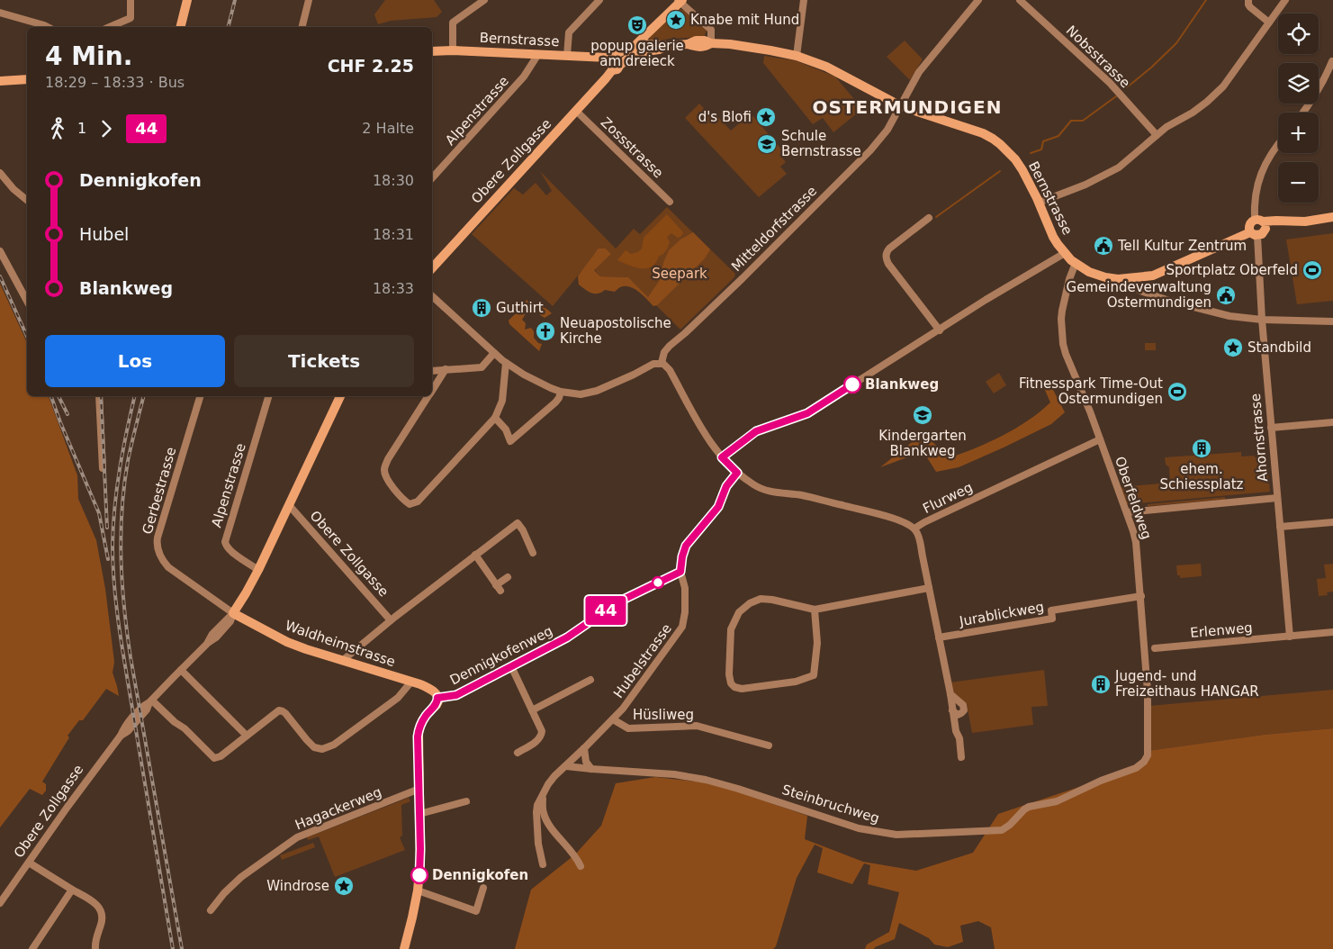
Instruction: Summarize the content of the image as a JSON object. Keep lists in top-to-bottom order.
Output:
{
  "streets": {
    "street": [
      "Bernstrasse",
      "Nobsstrasse",
      "Alpenstrasse",
      "Zossstrasse",
      "Obere Zollgasse",
      "Mitteldorfstrasse",
      "Ahornstrasse",
      "Gerbestrasse",
      "Flurweg",
      "Oberfeldweg",
      "Jurablickweg",
      "Erlenweg",
      "Waldheimstrasse",
      "Dennigkofenweg",
      "Hubelstrasse",
      "Hüsliweg",
      "Steinbruchweg",
      "Hagackerweg"
    ]
  },
  "crossings": [
    ["Bernstrasse", "Alpenstrasse"],
    ["Bernstrasse", "Obere Zollgasse"],
    ["Bernstrasse", "Mitteldorfstrasse"],
    ["Bernstrasse", "Ahornstrasse"],
    ["Bernstrasse", "Oberfeldweg"],
    ["Alpenstrasse", "Obere Zollgasse"],
    ["Zossstrasse", "Obere Zollgasse"],
    ["Obere Zollgasse", "Gerbestrasse"],
    ["Obere Zollgasse", "Waldheimstrasse"],
    ["Mitteldorfstrasse", "Flurweg"],
    ["Ahornstrasse", "Erlenweg"],
    ["Gerbestrasse", "Waldheimstrasse"],
    ["Flurweg", "Oberfeldweg"],
    ["Flurweg", "Hubelstrasse"],
    ["Oberfeldweg", "Jurablickweg"],
    ["Oberfeldweg", "Steinbruchweg"],
    ["Waldheimstrasse", "Dennigkofenweg"],
    ["Dennigkofenweg", "Hubelstrasse"],
    ["Dennigkofenweg", "Hagackerweg"],
    ["Hubelstrasse", "Hüsliweg"],
    ["Hubelstrasse", "Steinbruchweg"]
  ],
  "districts": ["OSTERMUNDIGEN"],
  "parks": ["Seepark"],
  "places": {
    "place": [
      "Knabe mit Hund",
      "d's Blofi",
      "Standbild",
      "Windrose"
    ],
    "theatre": ["popup galerie am dreieck"],
    "school or university": ["Schule Bernstrasse", "Kindergarten Blankweg"],
    "public building": ["Tell Kultur Zentrum", "Gemeindeverwaltung Ostermundigen"],
    "sports": ["Sportplatz Oberfeld", "Fitnesspark Time-Out Ostermundigen"],
    "building": ["Guthirt", "ehem. Schiessplatz", "Jugend- und Freizeithaus HANGAR"],
    "church": ["Neuapostolische Kirche"],
    "other": ["Blankweg", "Dennigkofen"]
  },
  "lines": ["bus line 44"],
  "page": {
    "on_map": "44",
    "map_buttons": ["+", "−"],
    "heading": ["4 Min.", "18:29 – 18:33 · Bus", "CHF 2.25"],
    "legs": ["1", "44", "2 Halte"],
    "list": [
      {
        "name": "Dennigkofen",
        "value": "18:30"
      },
      {
        "name": "Hubel",
        "value": "18:31"
      },
      {
        "name": "Blankweg",
        "value": "18:33"
      }
    ],
    "buttons": ["Los", "Tickets"]
  }
}
